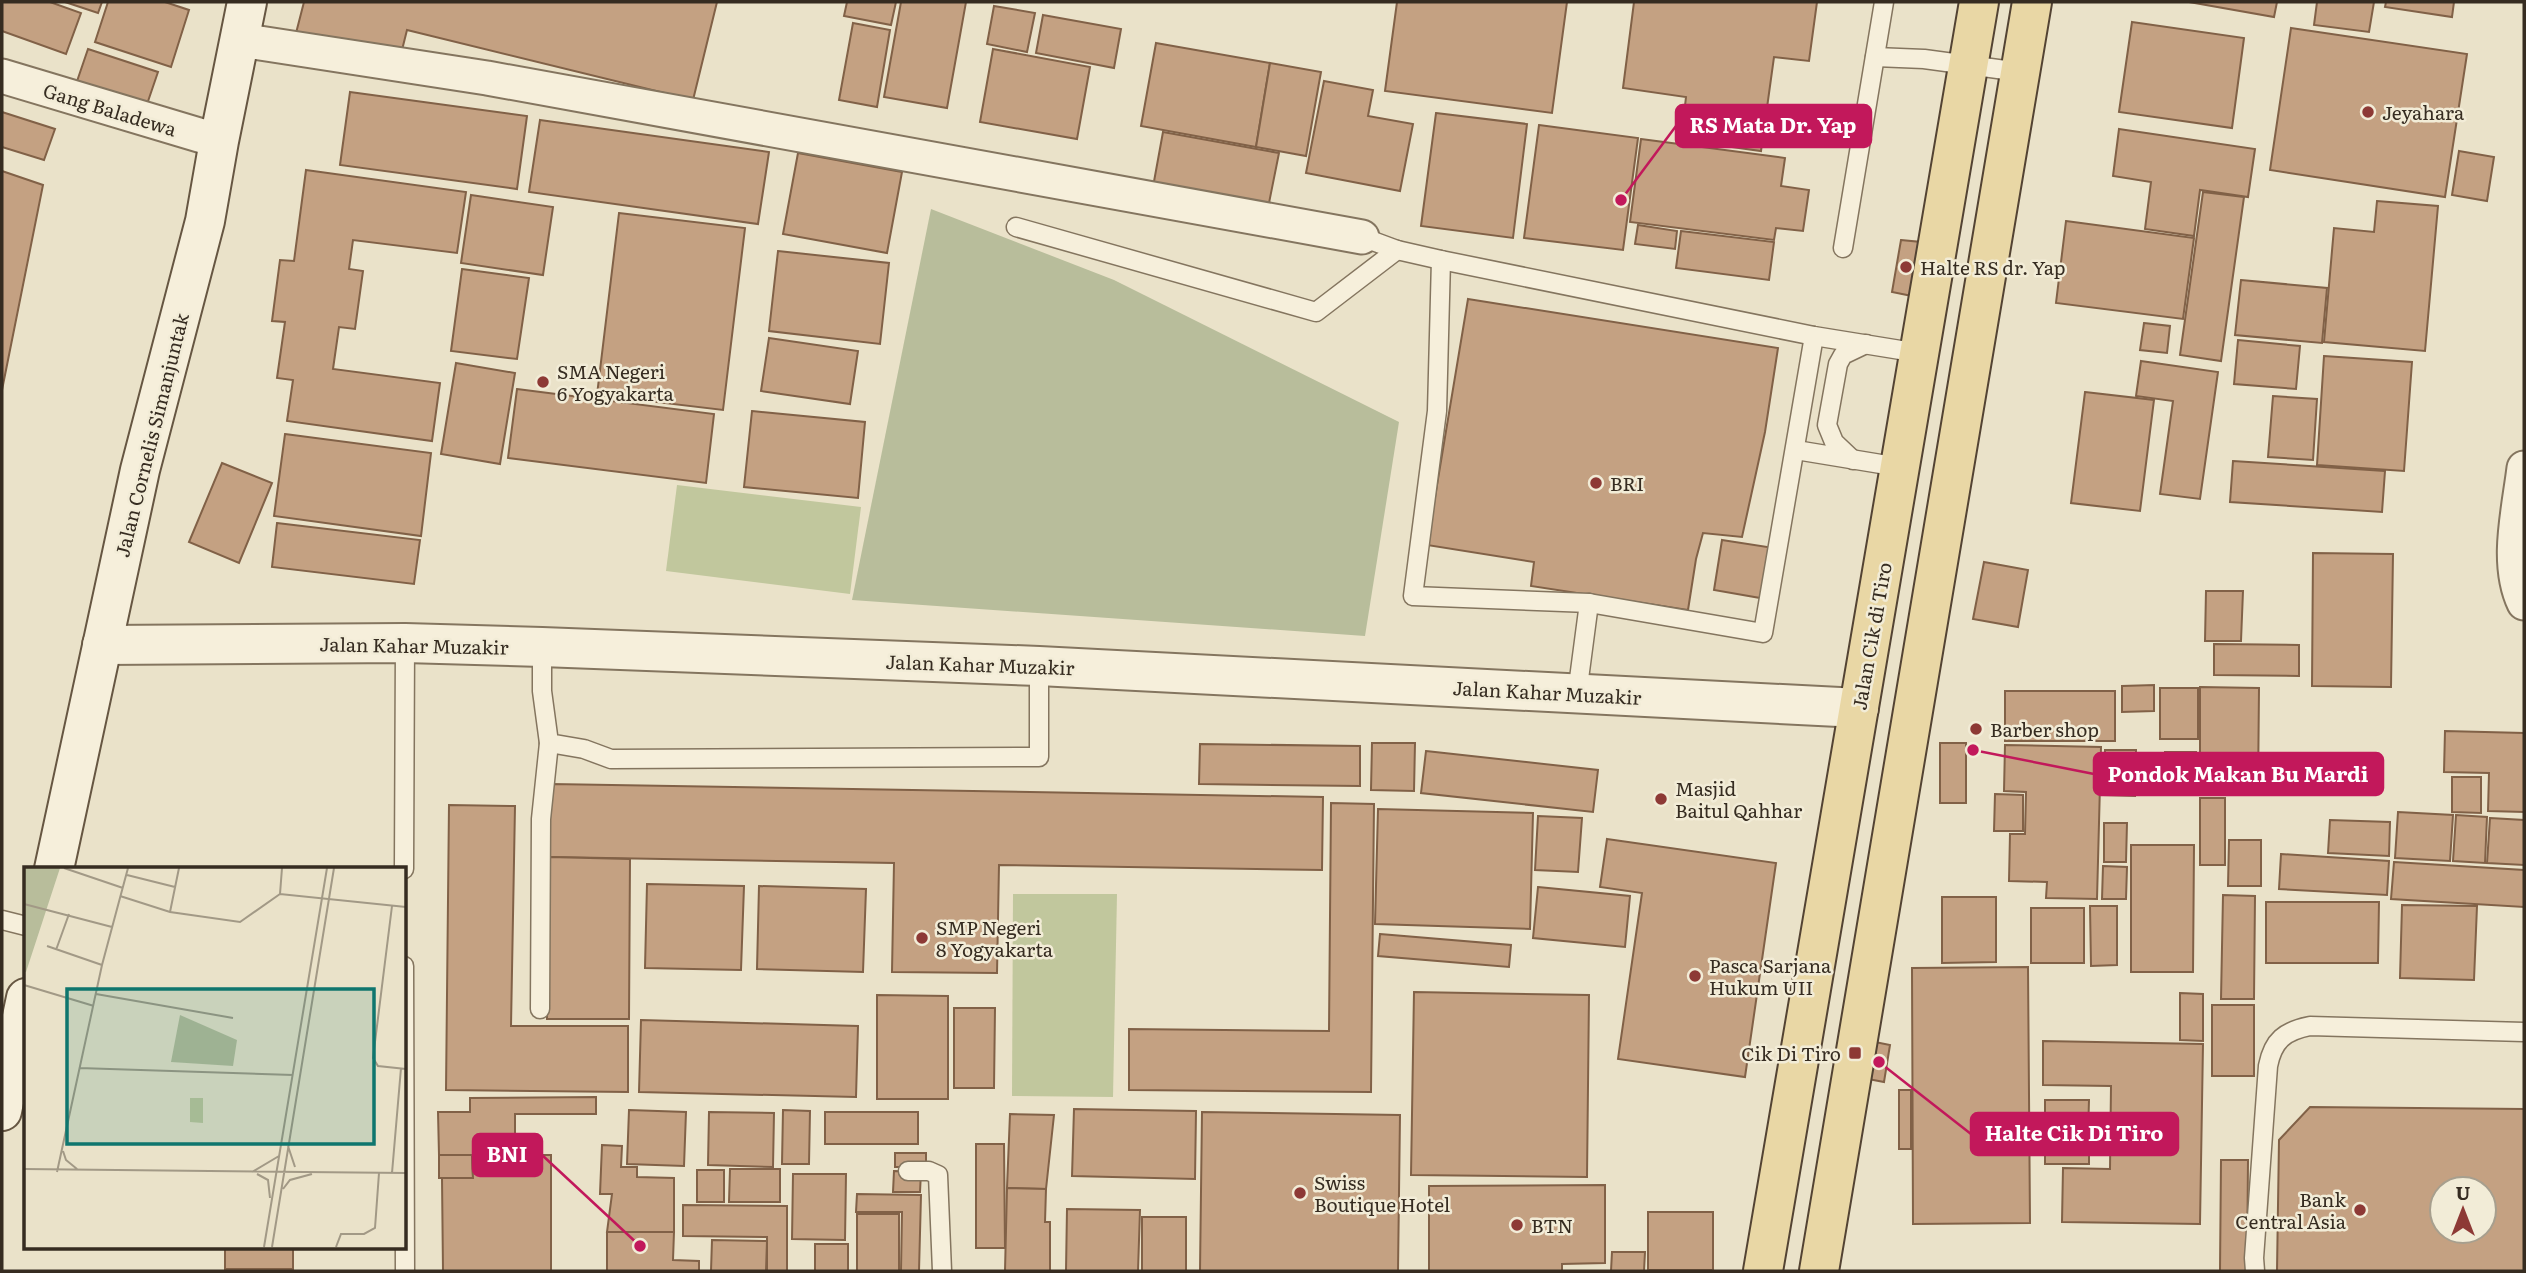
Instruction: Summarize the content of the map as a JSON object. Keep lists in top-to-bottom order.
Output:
{
  "streets": {
    "main road": ["Jalan Cik di Tiro"],
    "street": ["Gang Baladewa", "Jalan Cornelis Simanjuntak", "Jalan Kahar Muzakir"]
  },
  "crossings": [
    ["Gang Baladewa", "Jalan Cornelis Simanjuntak"],
    ["Jalan Cornelis Simanjuntak", "Jalan Kahar Muzakir"],
    ["Jalan Cik di Tiro", "Jalan Kahar Muzakir"]
  ],
  "places": {
    "other": [
      "Jeyahara",
      "RS Mata Dr. Yap",
      "Halte RS dr. Yap",
      "SMA Negeri 6 Yogyakarta",
      "BRI",
      "Barber shop",
      "Pondok Makan Bu Mardi",
      "Masjid Baitul Qahhar",
      "SMP Negeri 8 Yogyakarta",
      "Pasca Sarjana Hukum UII",
      "Halte Cik Di Tiro",
      "Swiss Boutique Hotel",
      "Bank Central Asia",
      "BTN",
      "BNI"
    ],
    "transit": ["Cik Di Tiro"]
  },
  "north": "top"
}
